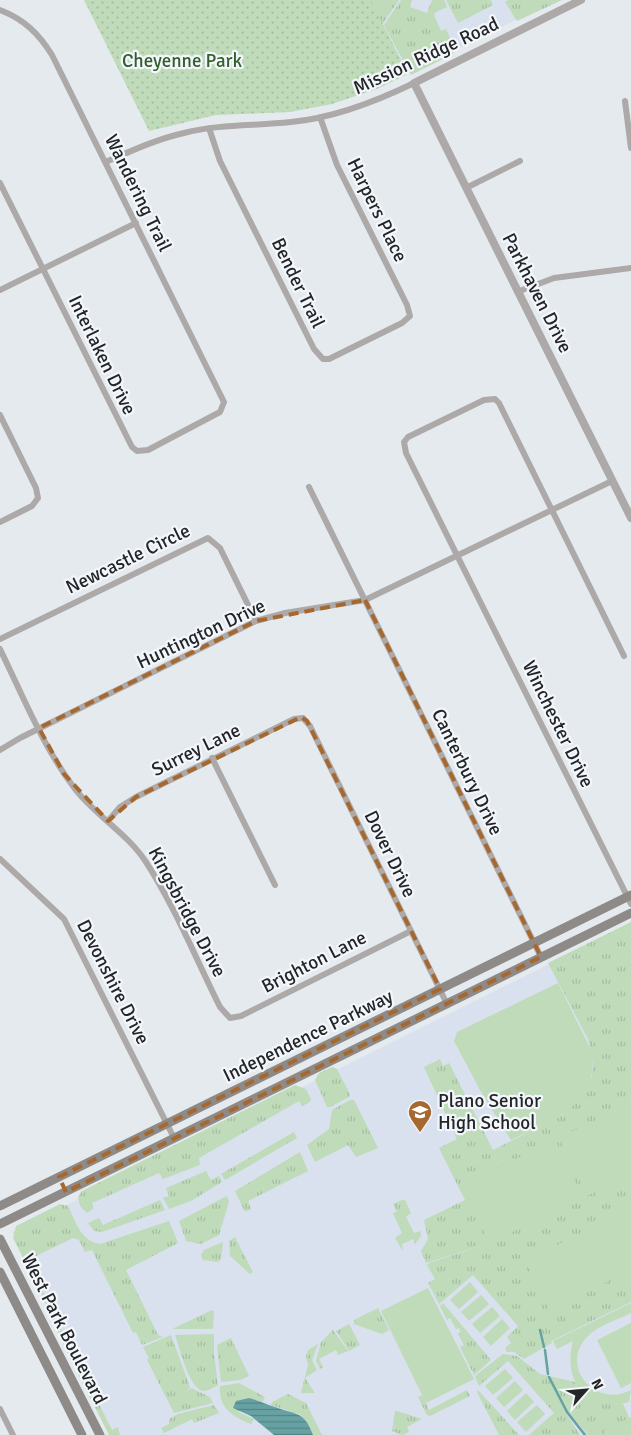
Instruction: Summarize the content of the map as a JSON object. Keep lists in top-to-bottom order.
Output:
{
  "streets": {
    "main road": ["Independence Parkway", "West Park Boulevard"],
    "street": [
      "Mission Ridge Road",
      "Wandering Trail",
      "Harpers Place",
      "Bender Trail",
      "Parkhaven Drive",
      "Interlaken Drive",
      "Newcastle Circle",
      "Huntington Drive",
      "Winchester Drive",
      "Surrey Lane",
      "Canterbury Drive",
      "Dover Drive",
      "Kingsbridge Drive",
      "Brighton Lane",
      "Devonshire Drive"
    ]
  },
  "crossings": [
    ["Mission Ridge Road", "Wandering Trail"],
    ["Mission Ridge Road", "Harpers Place"],
    ["Mission Ridge Road", "Bender Trail"],
    ["Mission Ridge Road", "Parkhaven Drive"],
    ["Wandering Trail", "Interlaken Drive"],
    ["Harpers Place", "Bender Trail"],
    ["Parkhaven Drive", "Huntington Drive"],
    ["Newcastle Circle", "Huntington Drive"],
    ["Huntington Drive", "Winchester Drive"],
    ["Huntington Drive", "Canterbury Drive"],
    ["Huntington Drive", "Kingsbridge Drive"],
    ["Winchester Drive", "Independence Parkway"],
    ["Surrey Lane", "Dover Drive"],
    ["Surrey Lane", "Kingsbridge Drive"],
    ["Canterbury Drive", "Independence Parkway"],
    ["Dover Drive", "Brighton Lane"],
    ["Dover Drive", "Independence Parkway"],
    ["Kingsbridge Drive", "Brighton Lane"],
    ["Devonshire Drive", "Independence Parkway"]
  ],
  "parks": ["Cheyenne Park"],
  "places": {
    "school or university": ["Plano Senior High School"]
  },
  "north": "top right"
}
